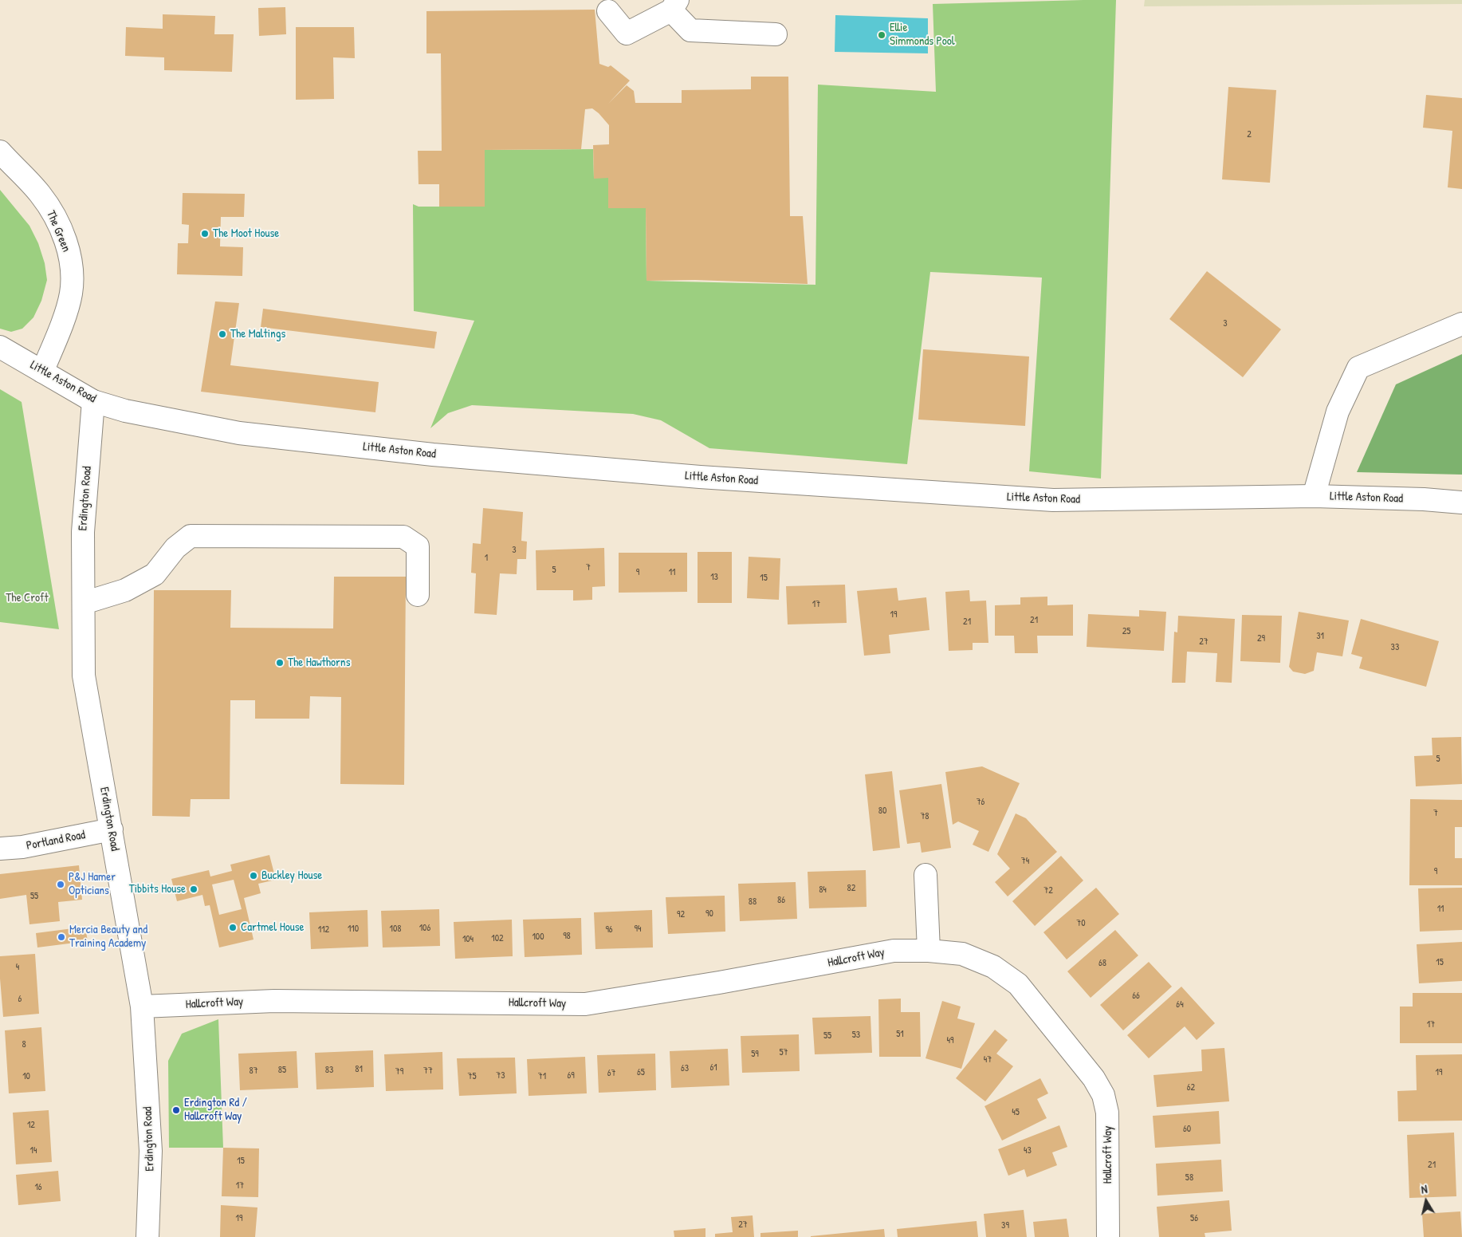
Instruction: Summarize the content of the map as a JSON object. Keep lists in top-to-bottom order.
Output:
{
  "streets": {
    "street": [
      "The Green",
      "Little Aston Road",
      "Erdington Road",
      "Portland Road",
      "Hallcroft Way"
    ]
  },
  "crossings": [
    ["The Green", "Little Aston Road"],
    ["Little Aston Road", "Erdington Road"],
    ["Erdington Road", "Portland Road"],
    ["Erdington Road", "Hallcroft Way"]
  ],
  "parks": ["The Croft"],
  "places": [
    "Ellie Simmonds Pool",
    "The Moot House",
    "The Maltings",
    "The Hawthorns",
    "Buckley House",
    "P&J Hamer Opticians",
    "Tibbits House",
    "Cartmel House",
    "Mercia Beauty and Training Academy",
    "Erdington Rd / Hallcroft Way"
  ],
  "house_numbers": [
    "2",
    "3",
    "3",
    "1",
    "7",
    "5",
    "9",
    "11",
    "13",
    "15",
    "17",
    "19",
    "21",
    "21",
    "25",
    "31",
    "29",
    "27",
    "33",
    "5",
    "76",
    "80",
    "7",
    "78",
    "74",
    "9",
    "82",
    "84",
    "72",
    "55",
    "86",
    "88",
    "11",
    "90",
    "92",
    "70",
    "106",
    "110",
    "108",
    "94",
    "112",
    "96",
    "98",
    "100",
    "102",
    "104",
    "15",
    "68",
    "4",
    "66",
    "6",
    "64",
    "17",
    "51",
    "53",
    "55",
    "49",
    "8",
    "57",
    "59",
    "47",
    "61",
    "63",
    "81",
    "85",
    "83",
    "87",
    "77",
    "79",
    "65",
    "19",
    "67",
    "73",
    "69",
    "10",
    "75",
    "71",
    "62",
    "45",
    "12",
    "60",
    "14",
    "43",
    "15",
    "21",
    "58",
    "17",
    "16",
    "19",
    "56",
    "27",
    "39"
  ],
  "north": "top"
}
